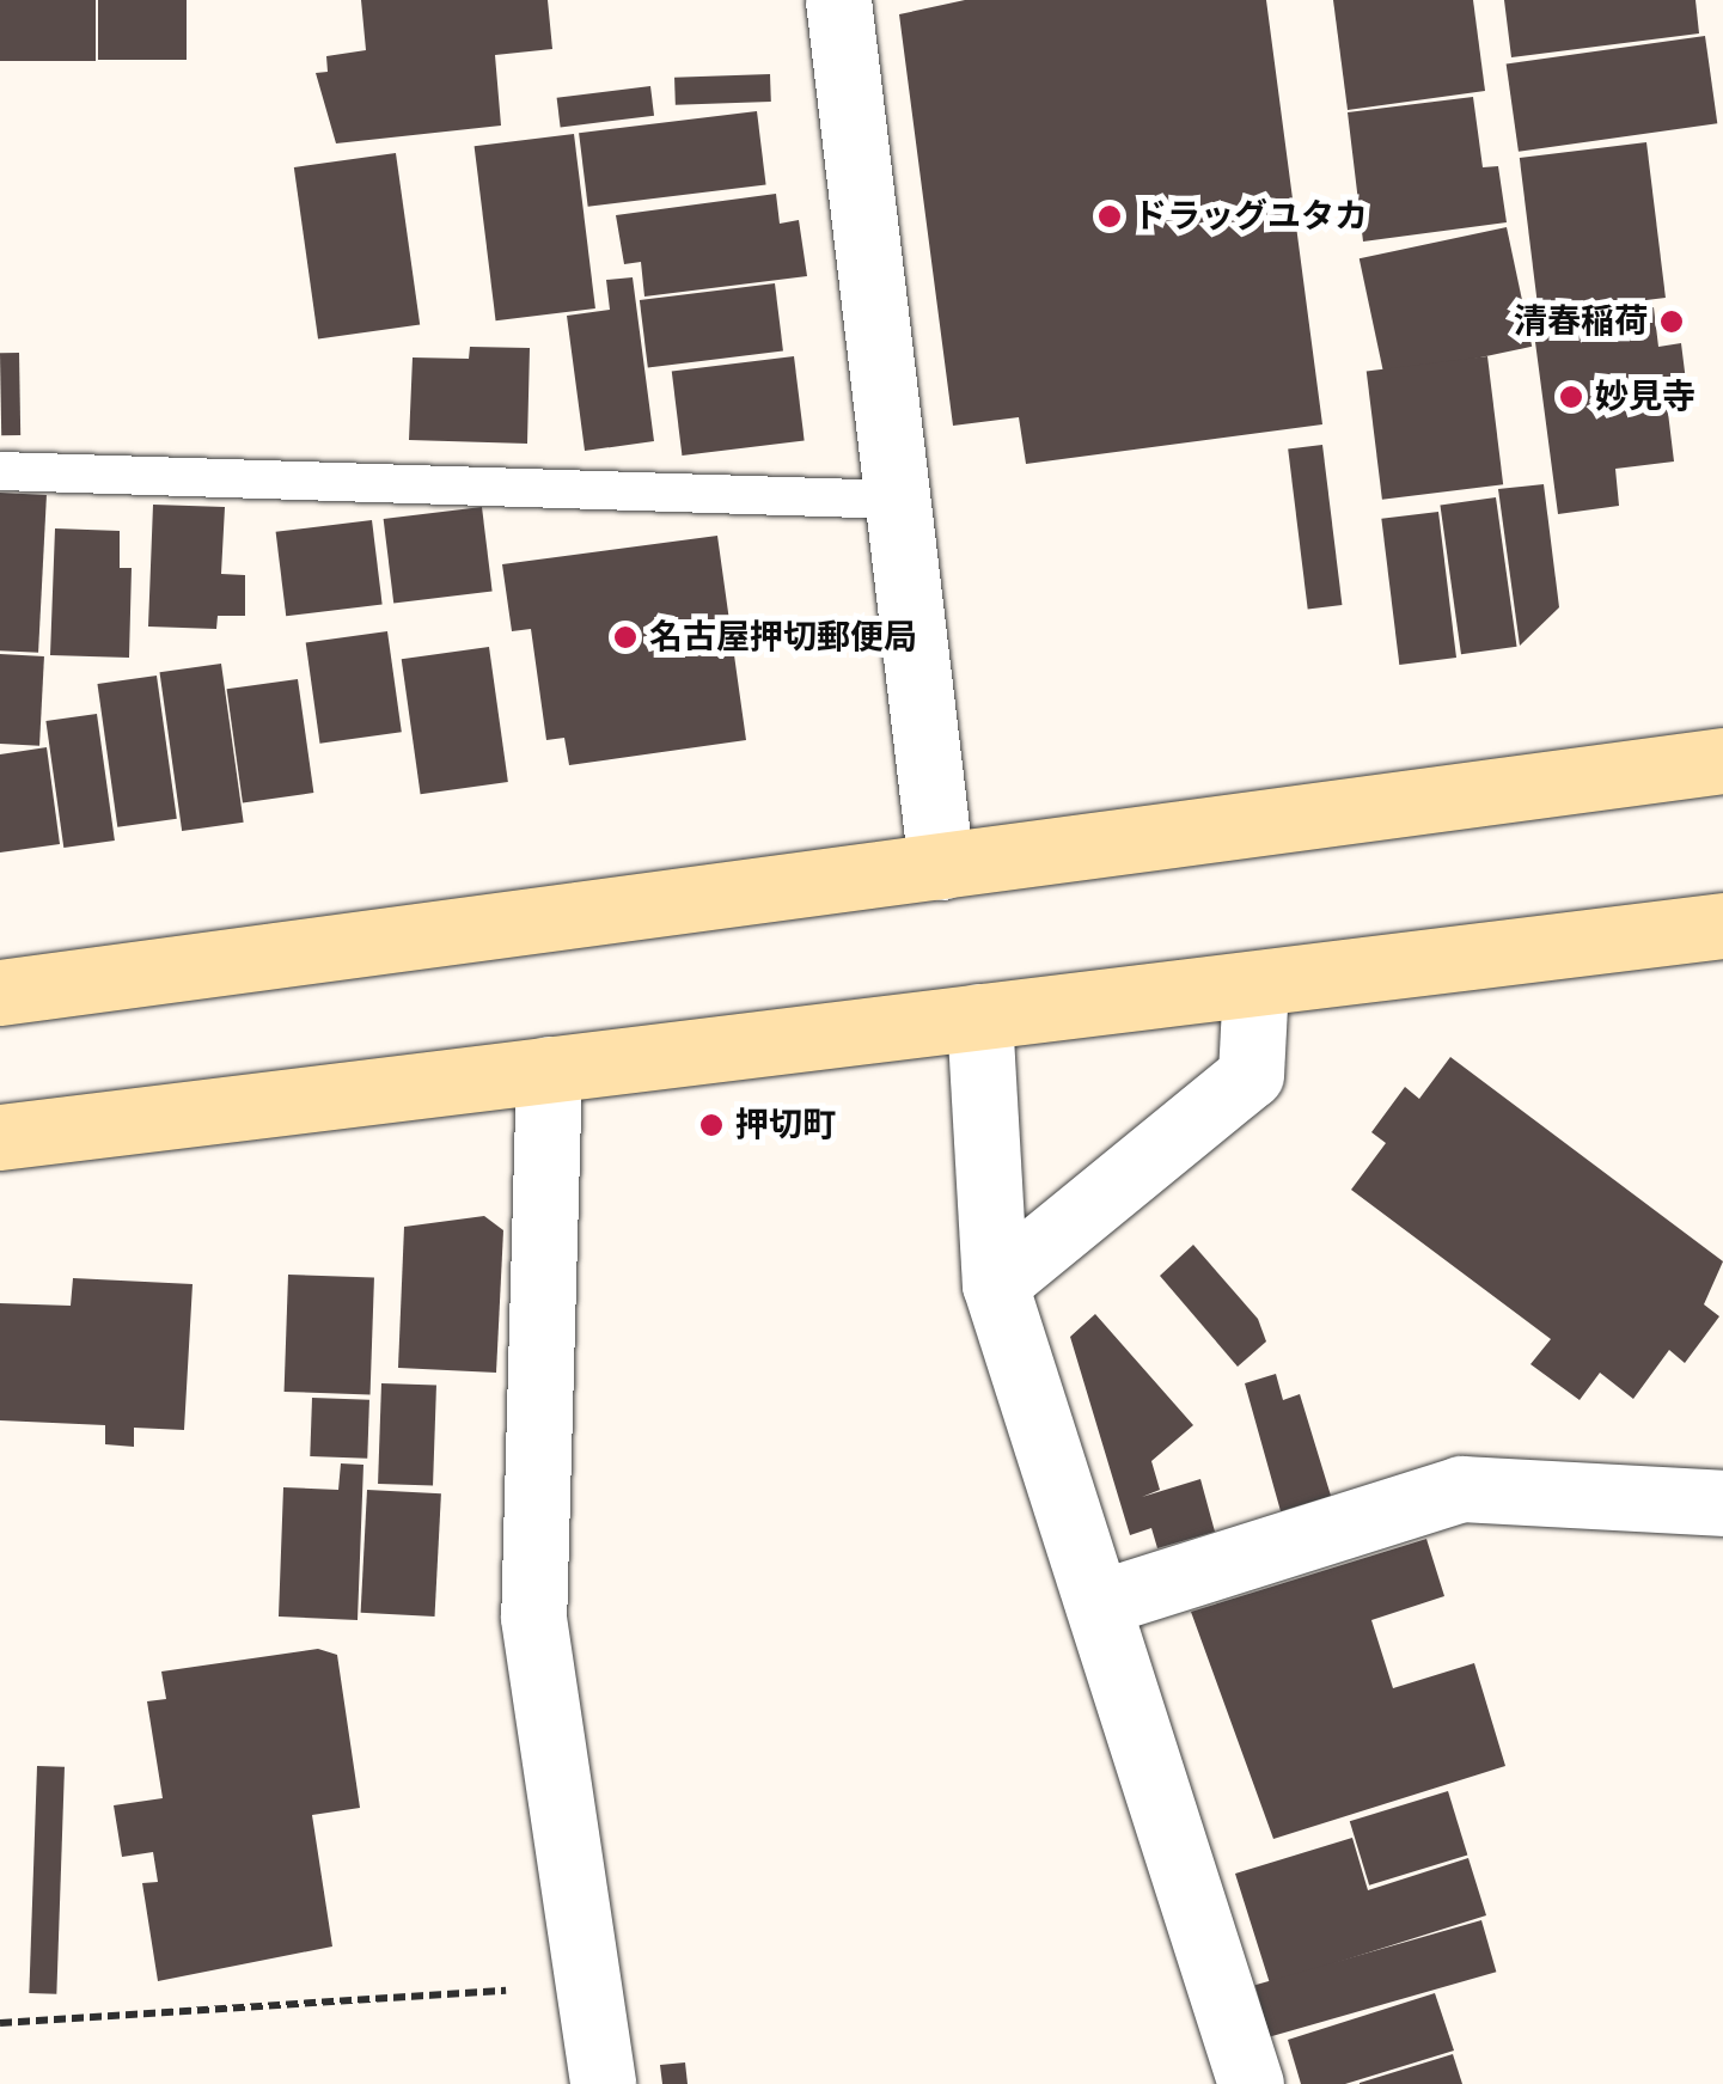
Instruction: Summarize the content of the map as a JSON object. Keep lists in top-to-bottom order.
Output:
{
  "places": [
    "ドラッグユタカ",
    "清春稲荷",
    "妙見寺",
    "名古屋押切郵便局",
    "押切町"
  ]
}
